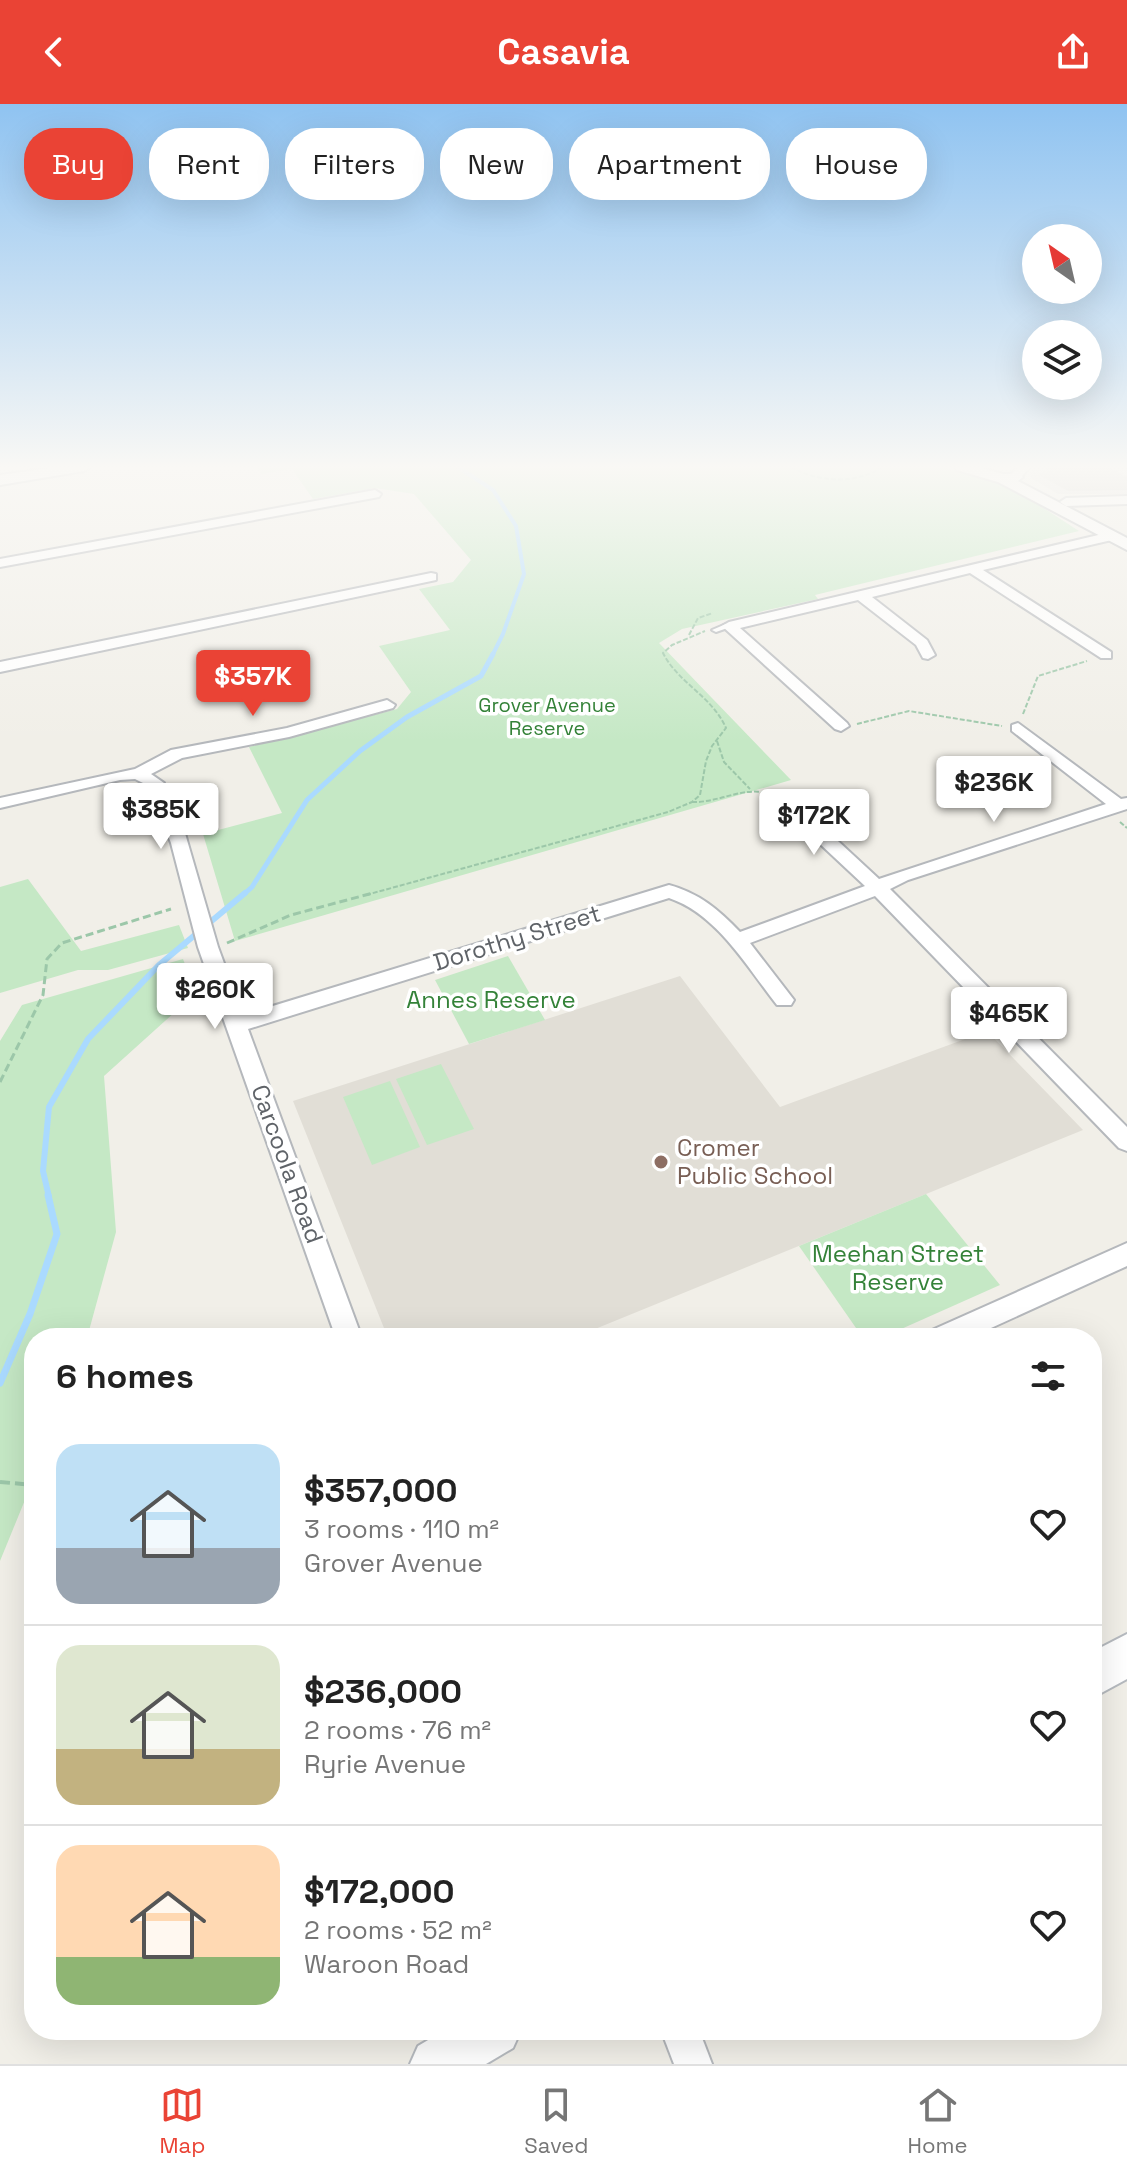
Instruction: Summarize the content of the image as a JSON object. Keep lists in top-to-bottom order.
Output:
{
  "streets": {
    "street": ["Dorothy Street", "Carcoola Road"]
  },
  "crossings": [
    ["Dorothy Street", "Carcoola Road"]
  ],
  "parks": ["Grover Avenue Reserve", "Annes Reserve", "Meehan Street Reserve"],
  "places": ["Cromer Public School"],
  "north": "top left",
  "page": {
    "header": "Casavia",
    "chip": [
      "Buy",
      "Rent",
      "Filters",
      "New",
      "Apartment",
      "House"
    ],
    "price": [
      "$357K",
      "$236K",
      "$385K",
      "$172K",
      "$260K",
      "$465K"
    ],
    "heading": "6 homes",
    "list": [
      {
        "name": "$357,000",
        "note": "3 rooms · 110 m² · Grover Avenue"
      },
      {
        "name": "$236,000",
        "note": "2 rooms · 76 m² · Ryrie Avenue"
      },
      {
        "name": "$172,000",
        "note": "2 rooms · 52 m² · Waroon Road"
      }
    ],
    "tabs": ["Map", "Saved", "Home"]
  }
}
